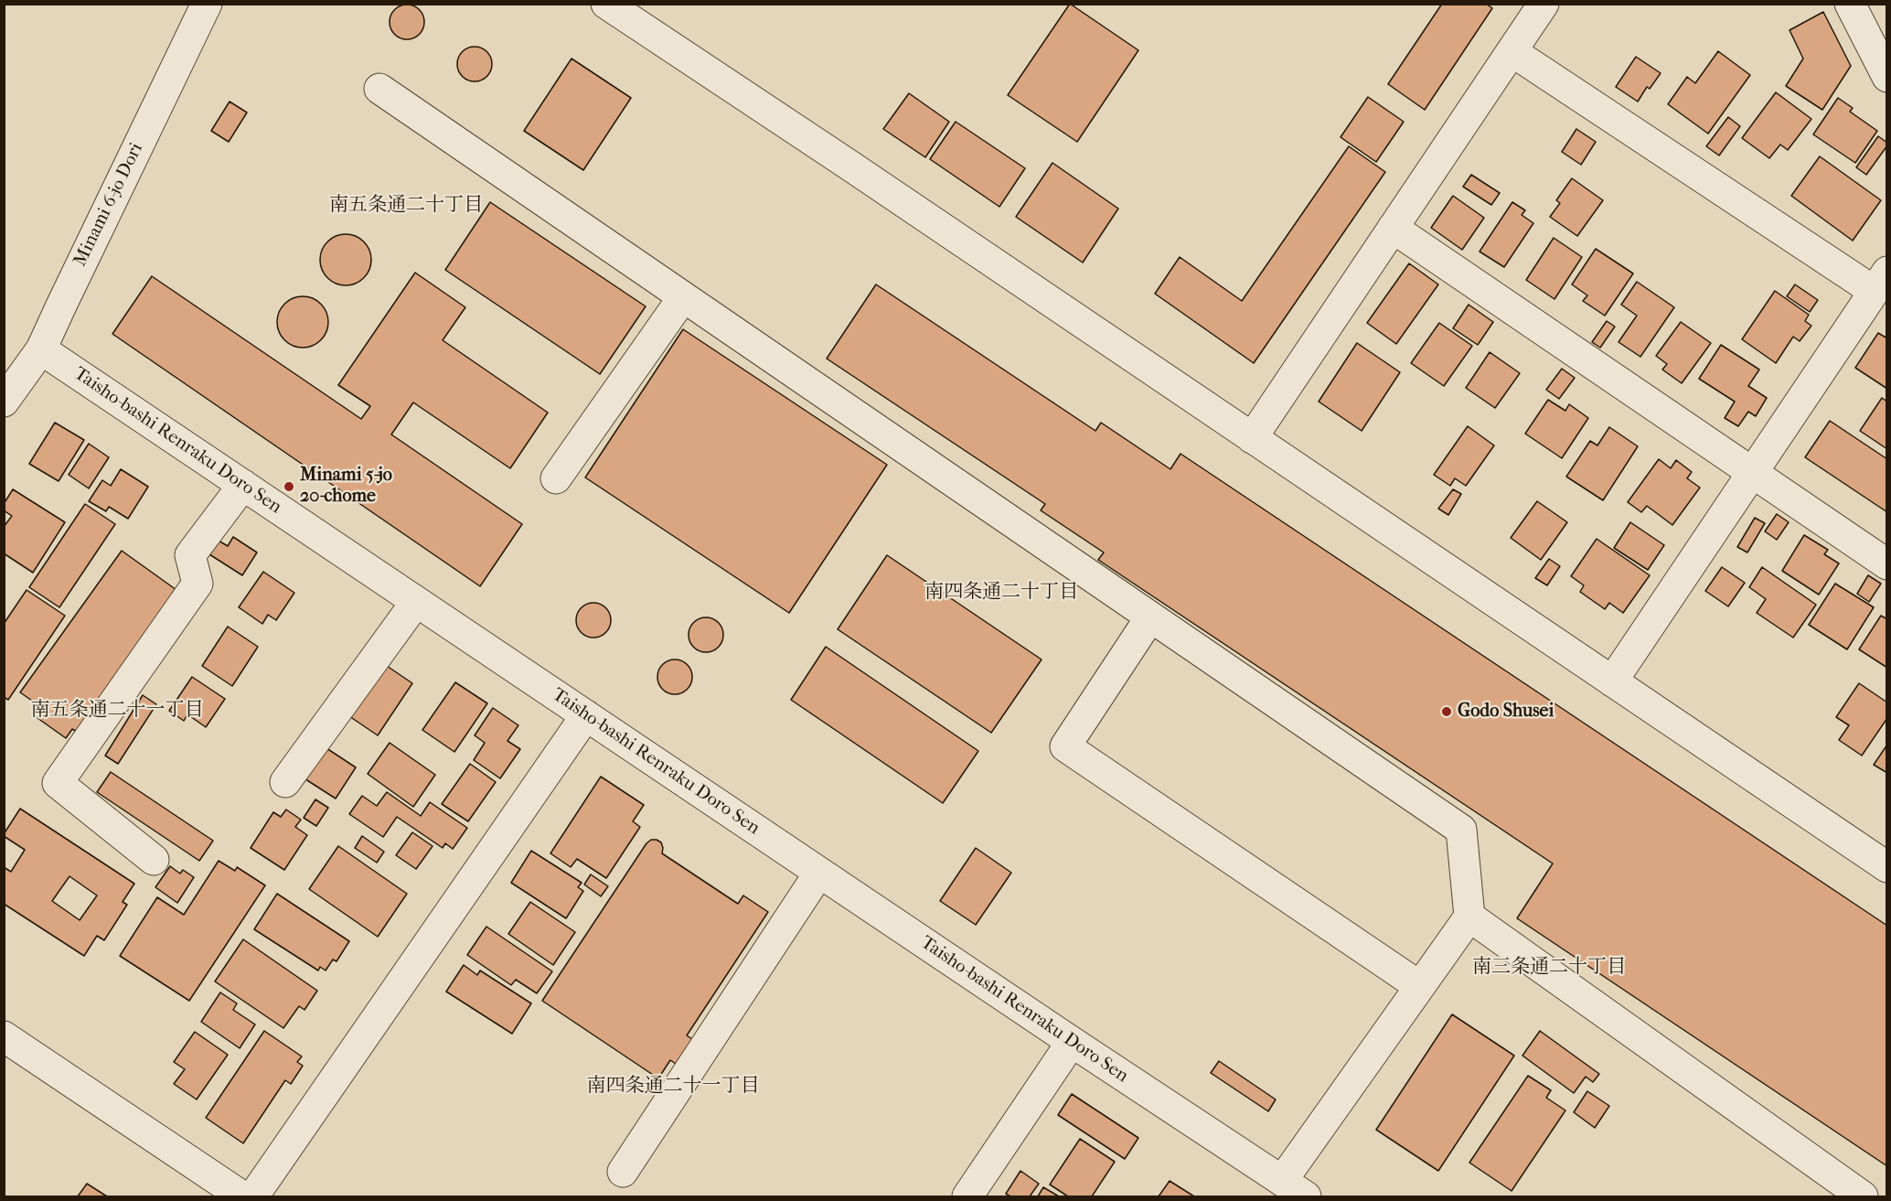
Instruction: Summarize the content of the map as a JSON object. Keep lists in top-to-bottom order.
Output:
{
  "streets": {
    "street": ["Minami 6-jo Dori", "Taisho-bashi Renraku Doro Sen"]
  },
  "crossings": [
    ["Minami 6-jo Dori", "Taisho-bashi Renraku Doro Sen"]
  ],
  "districts": [
    "南五条通二十丁目",
    "南四条通二十丁目",
    "南五条通二十一丁目",
    "南三条通二十丁目",
    "南四条通二十一丁目"
  ],
  "places": ["Minami 5-jo 20-chome", "Godo Shusei"]
}
